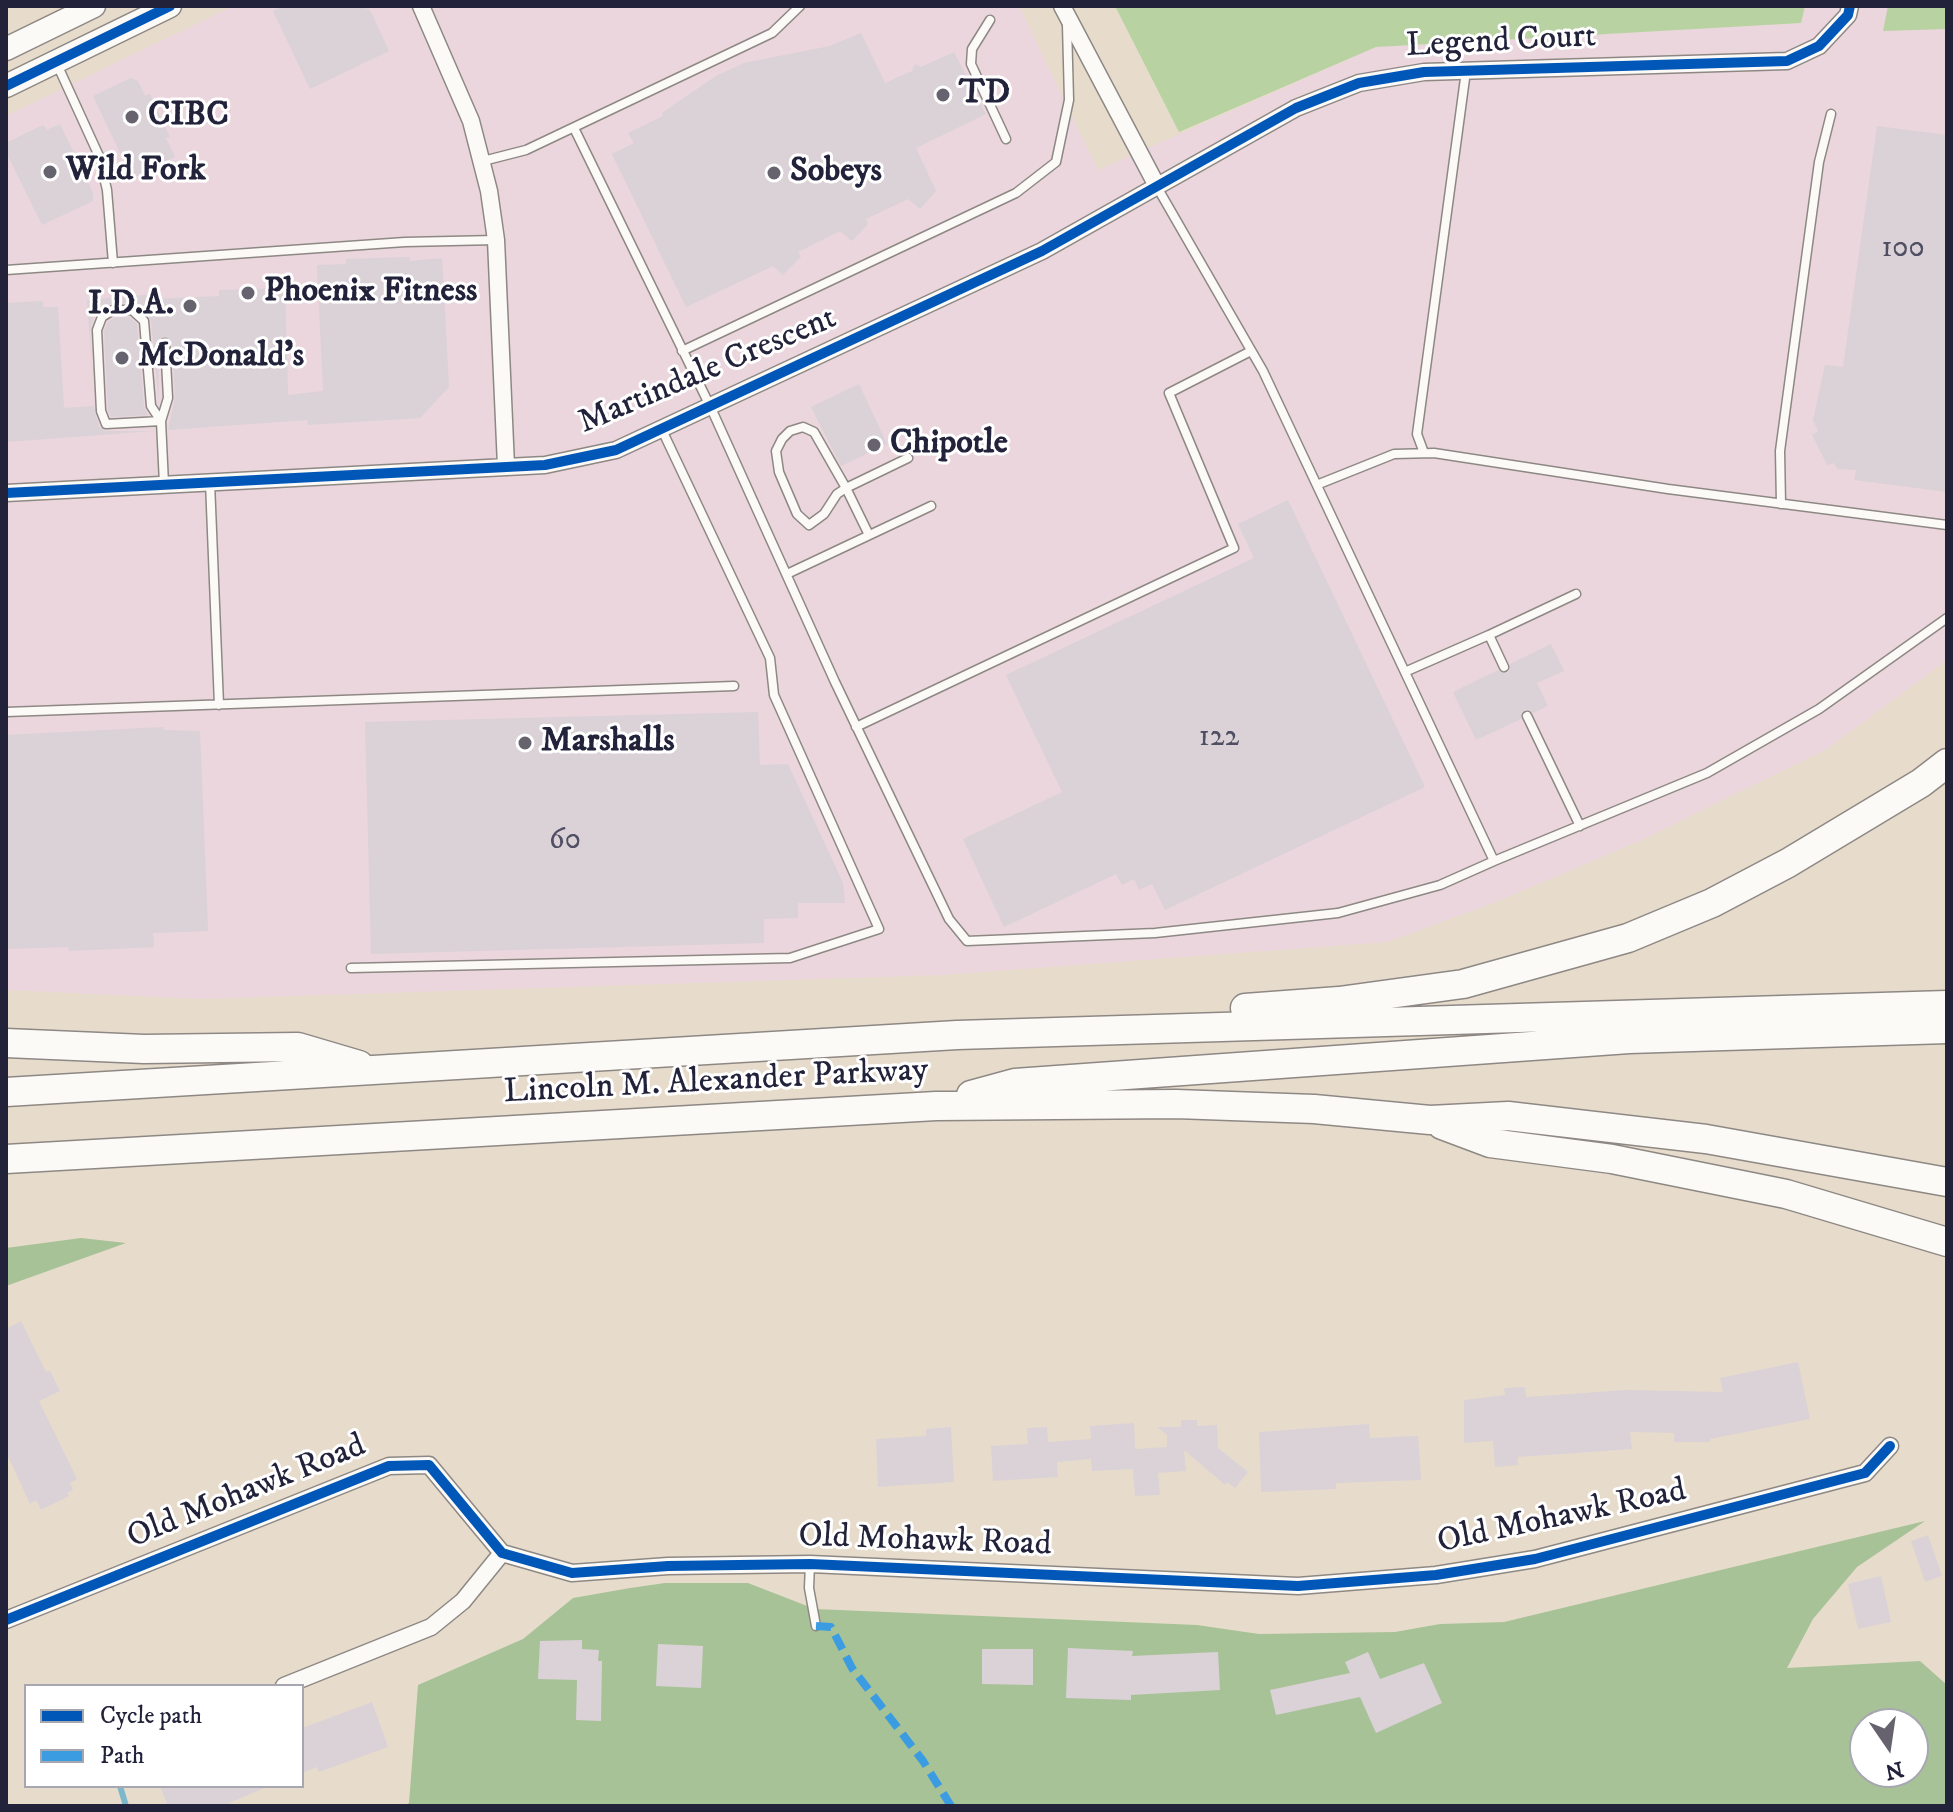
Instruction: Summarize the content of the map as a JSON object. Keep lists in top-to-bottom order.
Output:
{
  "streets": {
    "highway": ["Lincoln M. Alexander Parkway"],
    "street": ["Legend Court", "Martindale Crescent", "Old Mohawk Road"]
  },
  "crossings": [
    ["Legend Court", "Martindale Crescent"]
  ],
  "places": [
    "TD",
    "CIBC",
    "Wild Fork",
    "Sobeys",
    "Phoenix Fitness",
    "I.D.A.",
    "McDonald's",
    "Chipotle",
    "Marshalls"
  ],
  "house_numbers": ["100", "122", "60"],
  "legend": ["Cycle path", "Path"],
  "north": "bottom"
}
